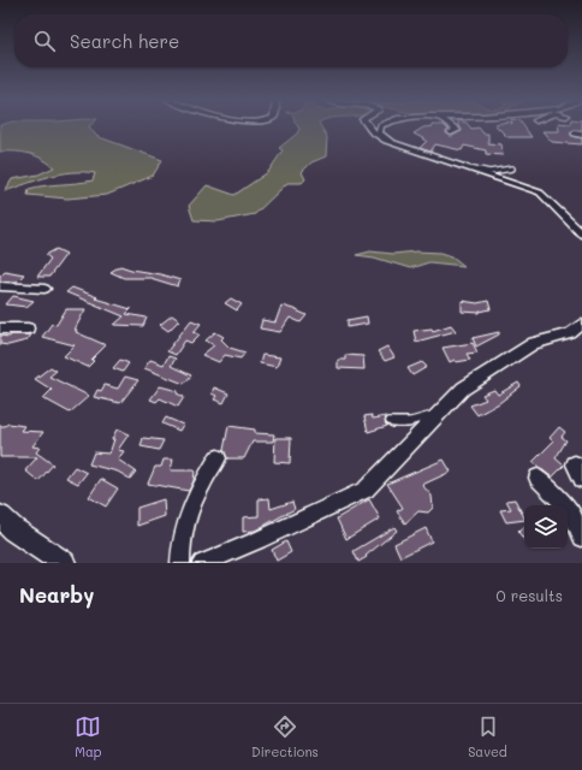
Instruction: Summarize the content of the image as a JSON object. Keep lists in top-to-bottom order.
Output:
{
  "page": {
    "search": "Search here",
    "heading": ["Nearby", "0 results"],
    "nav": ["Map", "Directions", "Saved"]
  }
}
